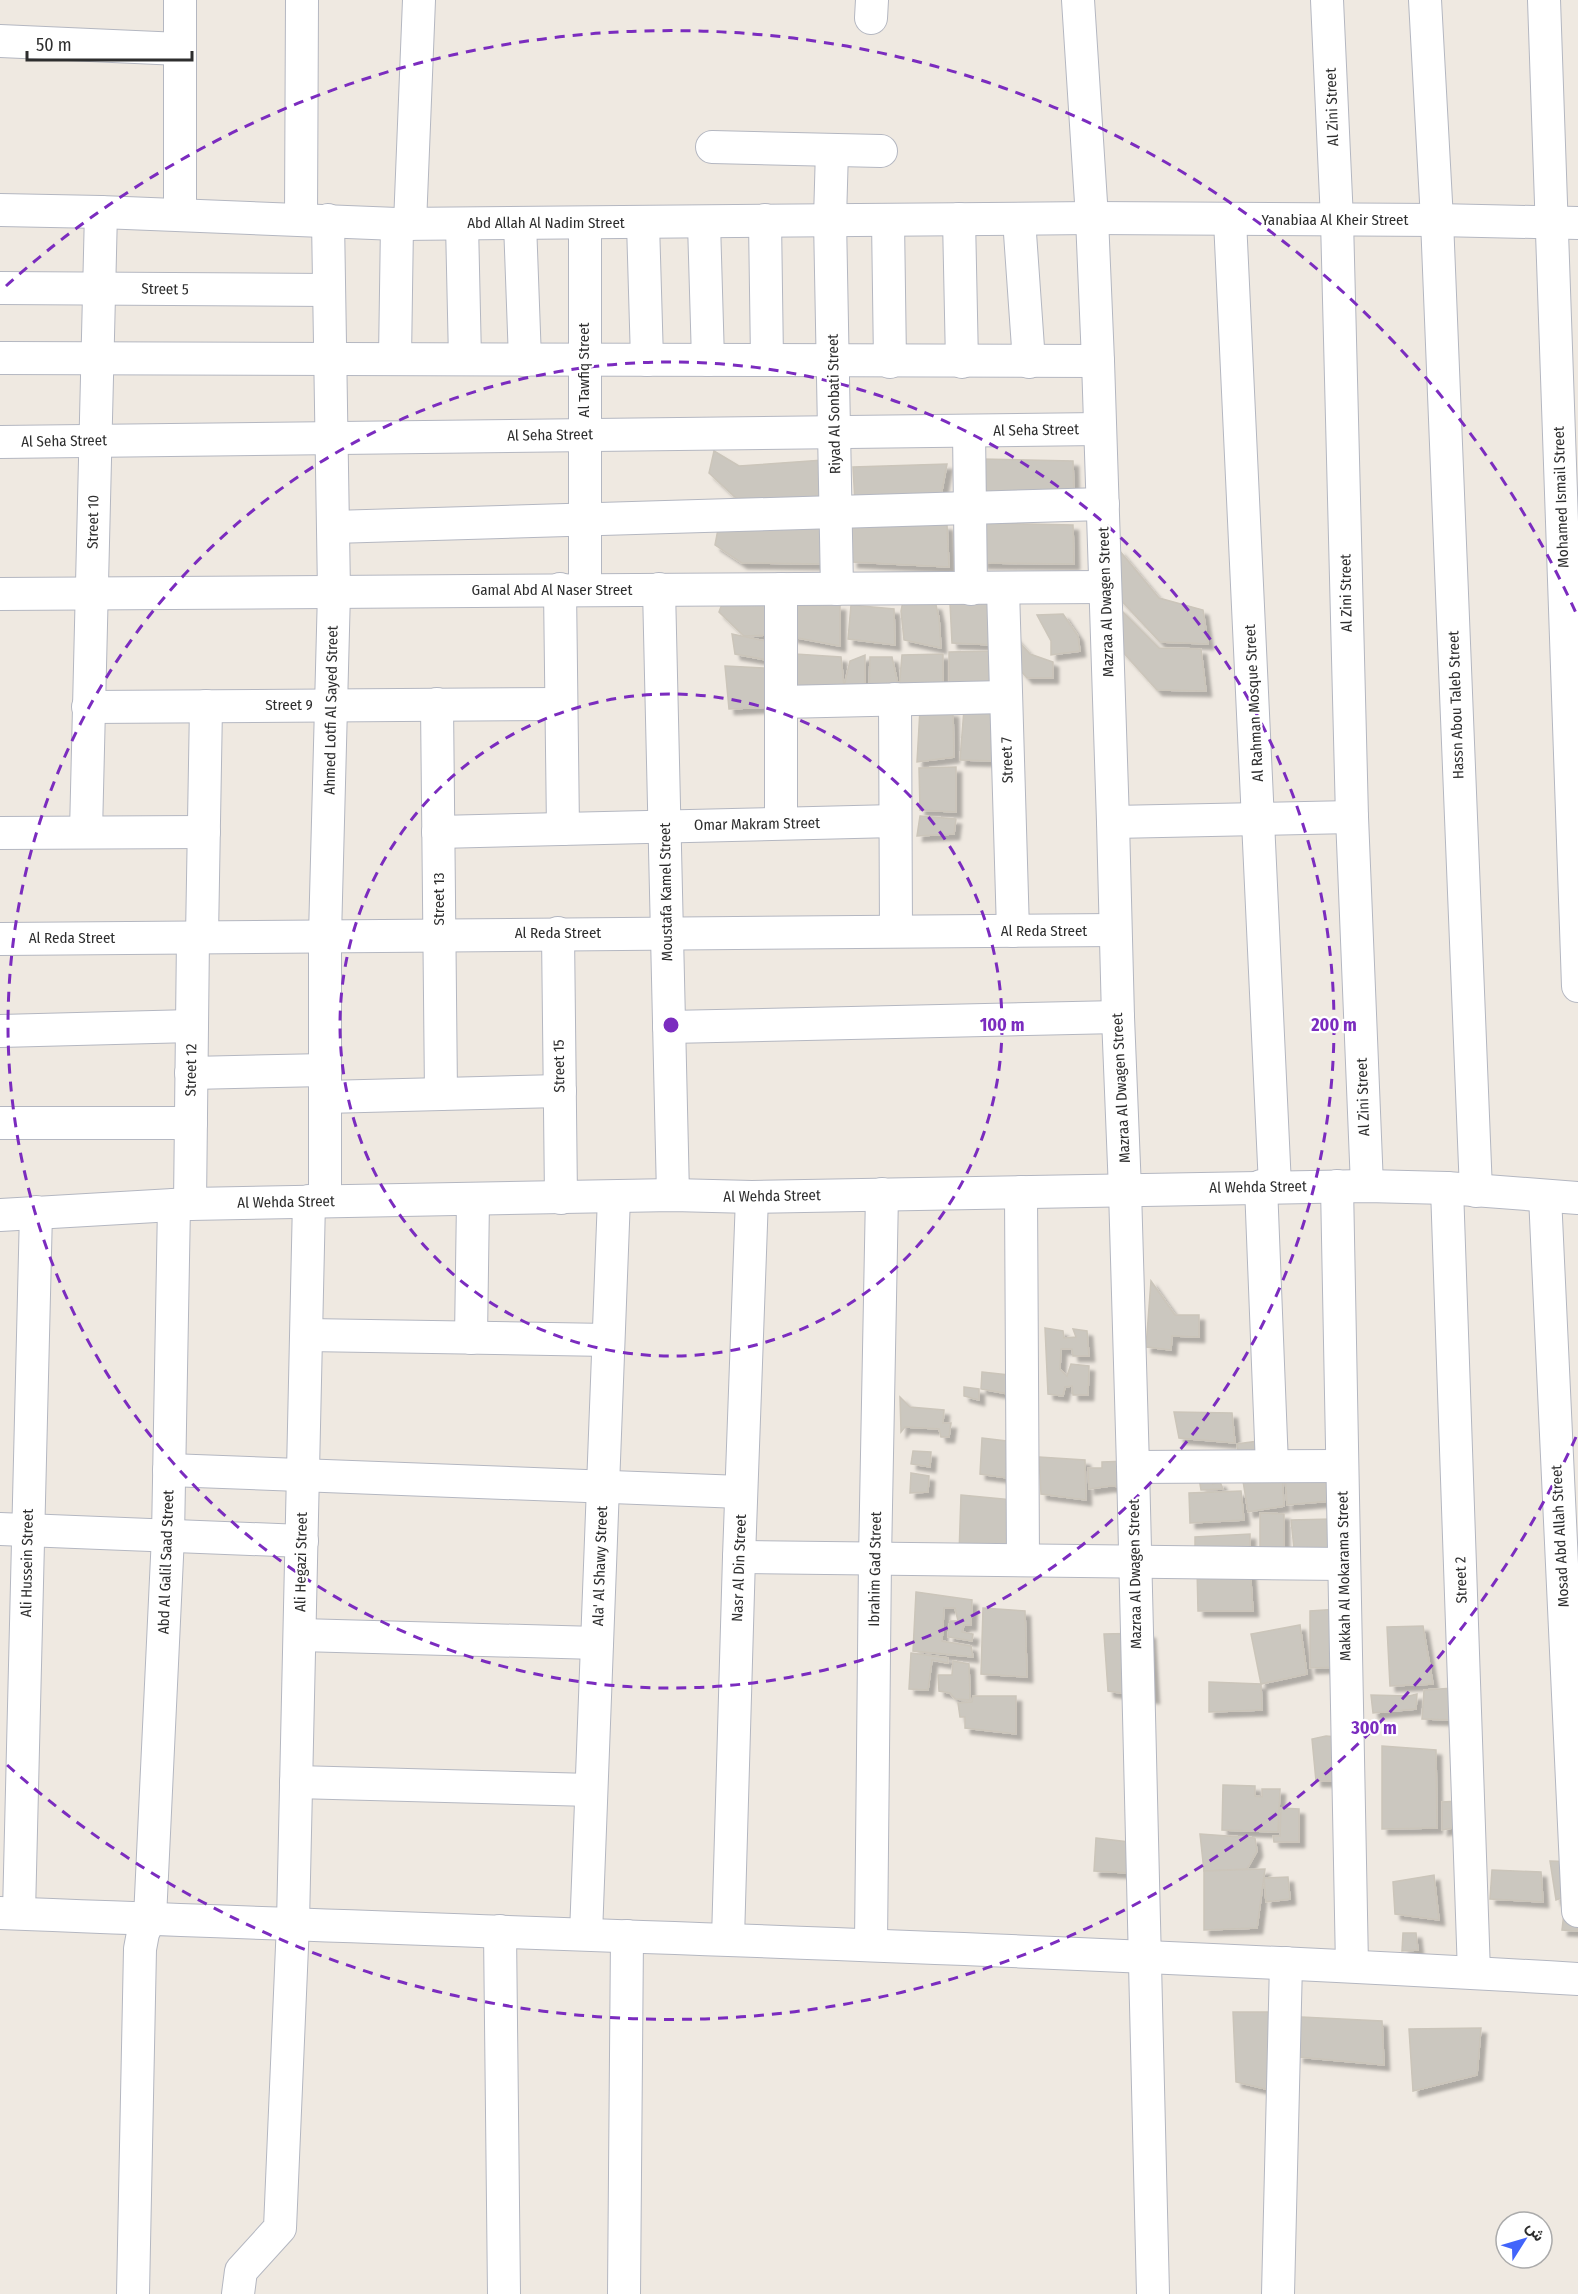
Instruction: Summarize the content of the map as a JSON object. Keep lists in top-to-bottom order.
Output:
{
  "streets": {
    "street": [
      "Al Zini Street",
      "Yanabiaa Al Kheir Street",
      "Abd Allah Al Nadim Street",
      "Street 5",
      "Al Tawfiq Street",
      "Riyad Al Sonbati Street",
      "Al Seha Street",
      "Mohamed Ismail Street",
      "Street 10",
      "Gamal Abd Al Naser Street",
      "Mazraa Al Dwagen Street",
      "Al Rahman Mosque Street",
      "Street 9",
      "Hassn Abou Taleb Street",
      "Ahmed Lotfi Al Sayed Street",
      "Street 7",
      "Omar Makram Street",
      "Moustafa Kamel Street",
      "Street 13",
      "Al Reda Street",
      "Street 15",
      "Street 12",
      "Al Wehda Street",
      "Mosad Abd Allah Street",
      "Abd Al Galil Saad Street",
      "Ali Hegazi Street",
      "Ali Hussein Street",
      "Ala' Al Shawy Street",
      "Nasr Al Din Street",
      "Ibrahim Gad Street",
      "Makkah Al Mokarama Street",
      "Street 2"
    ]
  },
  "crossings": [
    ["Al Zini Street", "Yanabiaa Al Kheir Street"],
    ["Al Zini Street", "Al Wehda Street"],
    ["Al Zini Street", "Makkah Al Mokarama Street"],
    ["Yanabiaa Al Kheir Street", "Abd Allah Al Nadim Street"],
    ["Yanabiaa Al Kheir Street", "Mohamed Ismail Street"],
    ["Yanabiaa Al Kheir Street", "Mazraa Al Dwagen Street"],
    ["Yanabiaa Al Kheir Street", "Al Rahman Mosque Street"],
    ["Yanabiaa Al Kheir Street", "Hassn Abou Taleb Street"],
    ["Abd Allah Al Nadim Street", "Al Tawfiq Street"],
    ["Abd Allah Al Nadim Street", "Riyad Al Sonbati Street"],
    ["Abd Allah Al Nadim Street", "Street 10"],
    ["Abd Allah Al Nadim Street", "Mazraa Al Dwagen Street"],
    ["Abd Allah Al Nadim Street", "Ahmed Lotfi Al Sayed Street"],
    ["Street 5", "Street 10"],
    ["Street 5", "Ahmed Lotfi Al Sayed Street"],
    ["Al Tawfiq Street", "Al Seha Street"],
    ["Al Tawfiq Street", "Gamal Abd Al Naser Street"],
    ["Al Tawfiq Street", "Street 9"],
    ["Al Tawfiq Street", "Omar Makram Street"],
    ["Riyad Al Sonbati Street", "Al Seha Street"],
    ["Riyad Al Sonbati Street", "Gamal Abd Al Naser Street"],
    ["Al Seha Street", "Street 10"],
    ["Al Seha Street", "Mazraa Al Dwagen Street"],
    ["Al Seha Street", "Ahmed Lotfi Al Sayed Street"],
    ["Street 10", "Gamal Abd Al Naser Street"],
    ["Street 10", "Street 9"],
    ["Gamal Abd Al Naser Street", "Mazraa Al Dwagen Street"],
    ["Gamal Abd Al Naser Street", "Ahmed Lotfi Al Sayed Street"],
    ["Gamal Abd Al Naser Street", "Street 7"],
    ["Gamal Abd Al Naser Street", "Moustafa Kamel Street"],
    ["Mazraa Al Dwagen Street", "Al Reda Street"],
    ["Mazraa Al Dwagen Street", "Al Wehda Street"],
    ["Al Rahman Mosque Street", "Al Wehda Street"],
    ["Street 9", "Ahmed Lotfi Al Sayed Street"],
    ["Street 9", "Street 13"],
    ["Street 9", "Street 12"],
    ["Hassn Abou Taleb Street", "Al Wehda Street"],
    ["Hassn Abou Taleb Street", "Street 2"],
    ["Ahmed Lotfi Al Sayed Street", "Al Reda Street"],
    ["Ahmed Lotfi Al Sayed Street", "Al Wehda Street"],
    ["Ahmed Lotfi Al Sayed Street", "Ali Hegazi Street"],
    ["Street 7", "Al Reda Street"],
    ["Omar Makram Street", "Moustafa Kamel Street"],
    ["Omar Makram Street", "Street 13"],
    ["Moustafa Kamel Street", "Al Reda Street"],
    ["Moustafa Kamel Street", "Al Wehda Street"],
    ["Street 13", "Al Reda Street"],
    ["Al Reda Street", "Street 15"],
    ["Al Reda Street", "Street 12"],
    ["Street 15", "Al Wehda Street"],
    ["Street 12", "Al Wehda Street"],
    ["Street 12", "Abd Al Galil Saad Street"],
    ["Al Wehda Street", "Mosad Abd Allah Street"],
    ["Al Wehda Street", "Abd Al Galil Saad Street"],
    ["Al Wehda Street", "Ali Hegazi Street"],
    ["Al Wehda Street", "Ali Hussein Street"],
    ["Al Wehda Street", "Ala' Al Shawy Street"],
    ["Al Wehda Street", "Nasr Al Din Street"],
    ["Al Wehda Street", "Ibrahim Gad Street"],
    ["Al Wehda Street", "Makkah Al Mokarama Street"],
    ["Al Wehda Street", "Street 2"]
  ],
  "scale_bar": "50 m",
  "north": "top right",
  "rings": ["100 m", "200 m", "300 m"]
}
